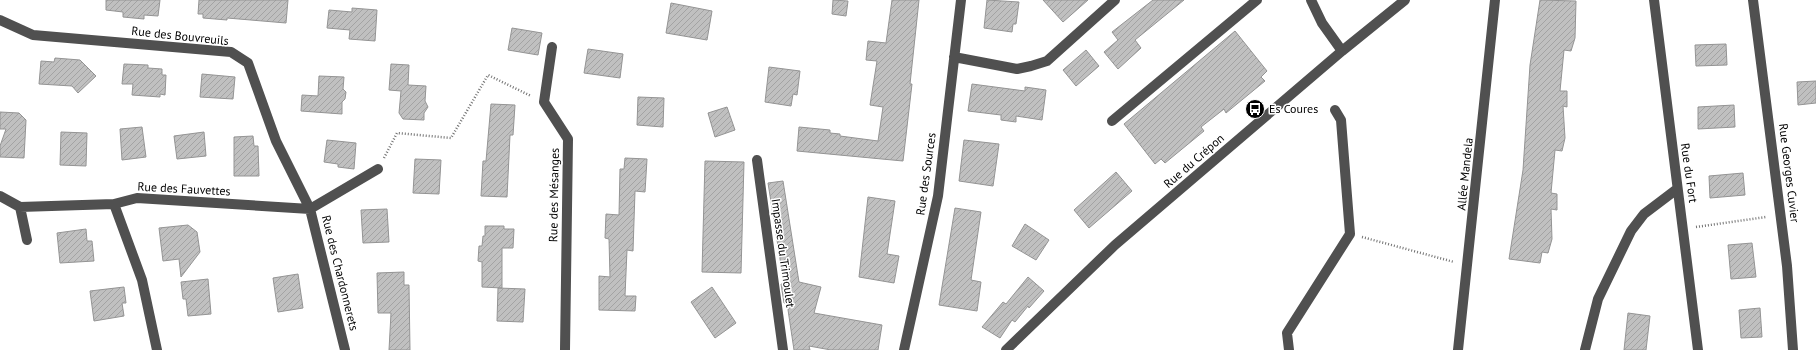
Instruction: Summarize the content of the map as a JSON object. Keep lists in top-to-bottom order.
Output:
{
  "streets": {
    "street": [
      "Rue des Bouvreuils",
      "Rue du Crépon",
      "Rue du Fort",
      "Rue Georges Cuvier",
      "Rue des Sources",
      "Allée Mandela",
      "Rue des Fauvettes",
      "Rue des Mésanges",
      "Impasse du Trimoulet",
      "Rue des Chardonnerets"
    ]
  },
  "crossings": [
    ["Rue des Bouvreuils", "Rue des Fauvettes"],
    ["Rue des Bouvreuils", "Rue des Chardonnerets"],
    ["Rue des Fauvettes", "Rue des Chardonnerets"]
  ],
  "places": {
    "bus stop": ["Es Coures"]
  }
}
